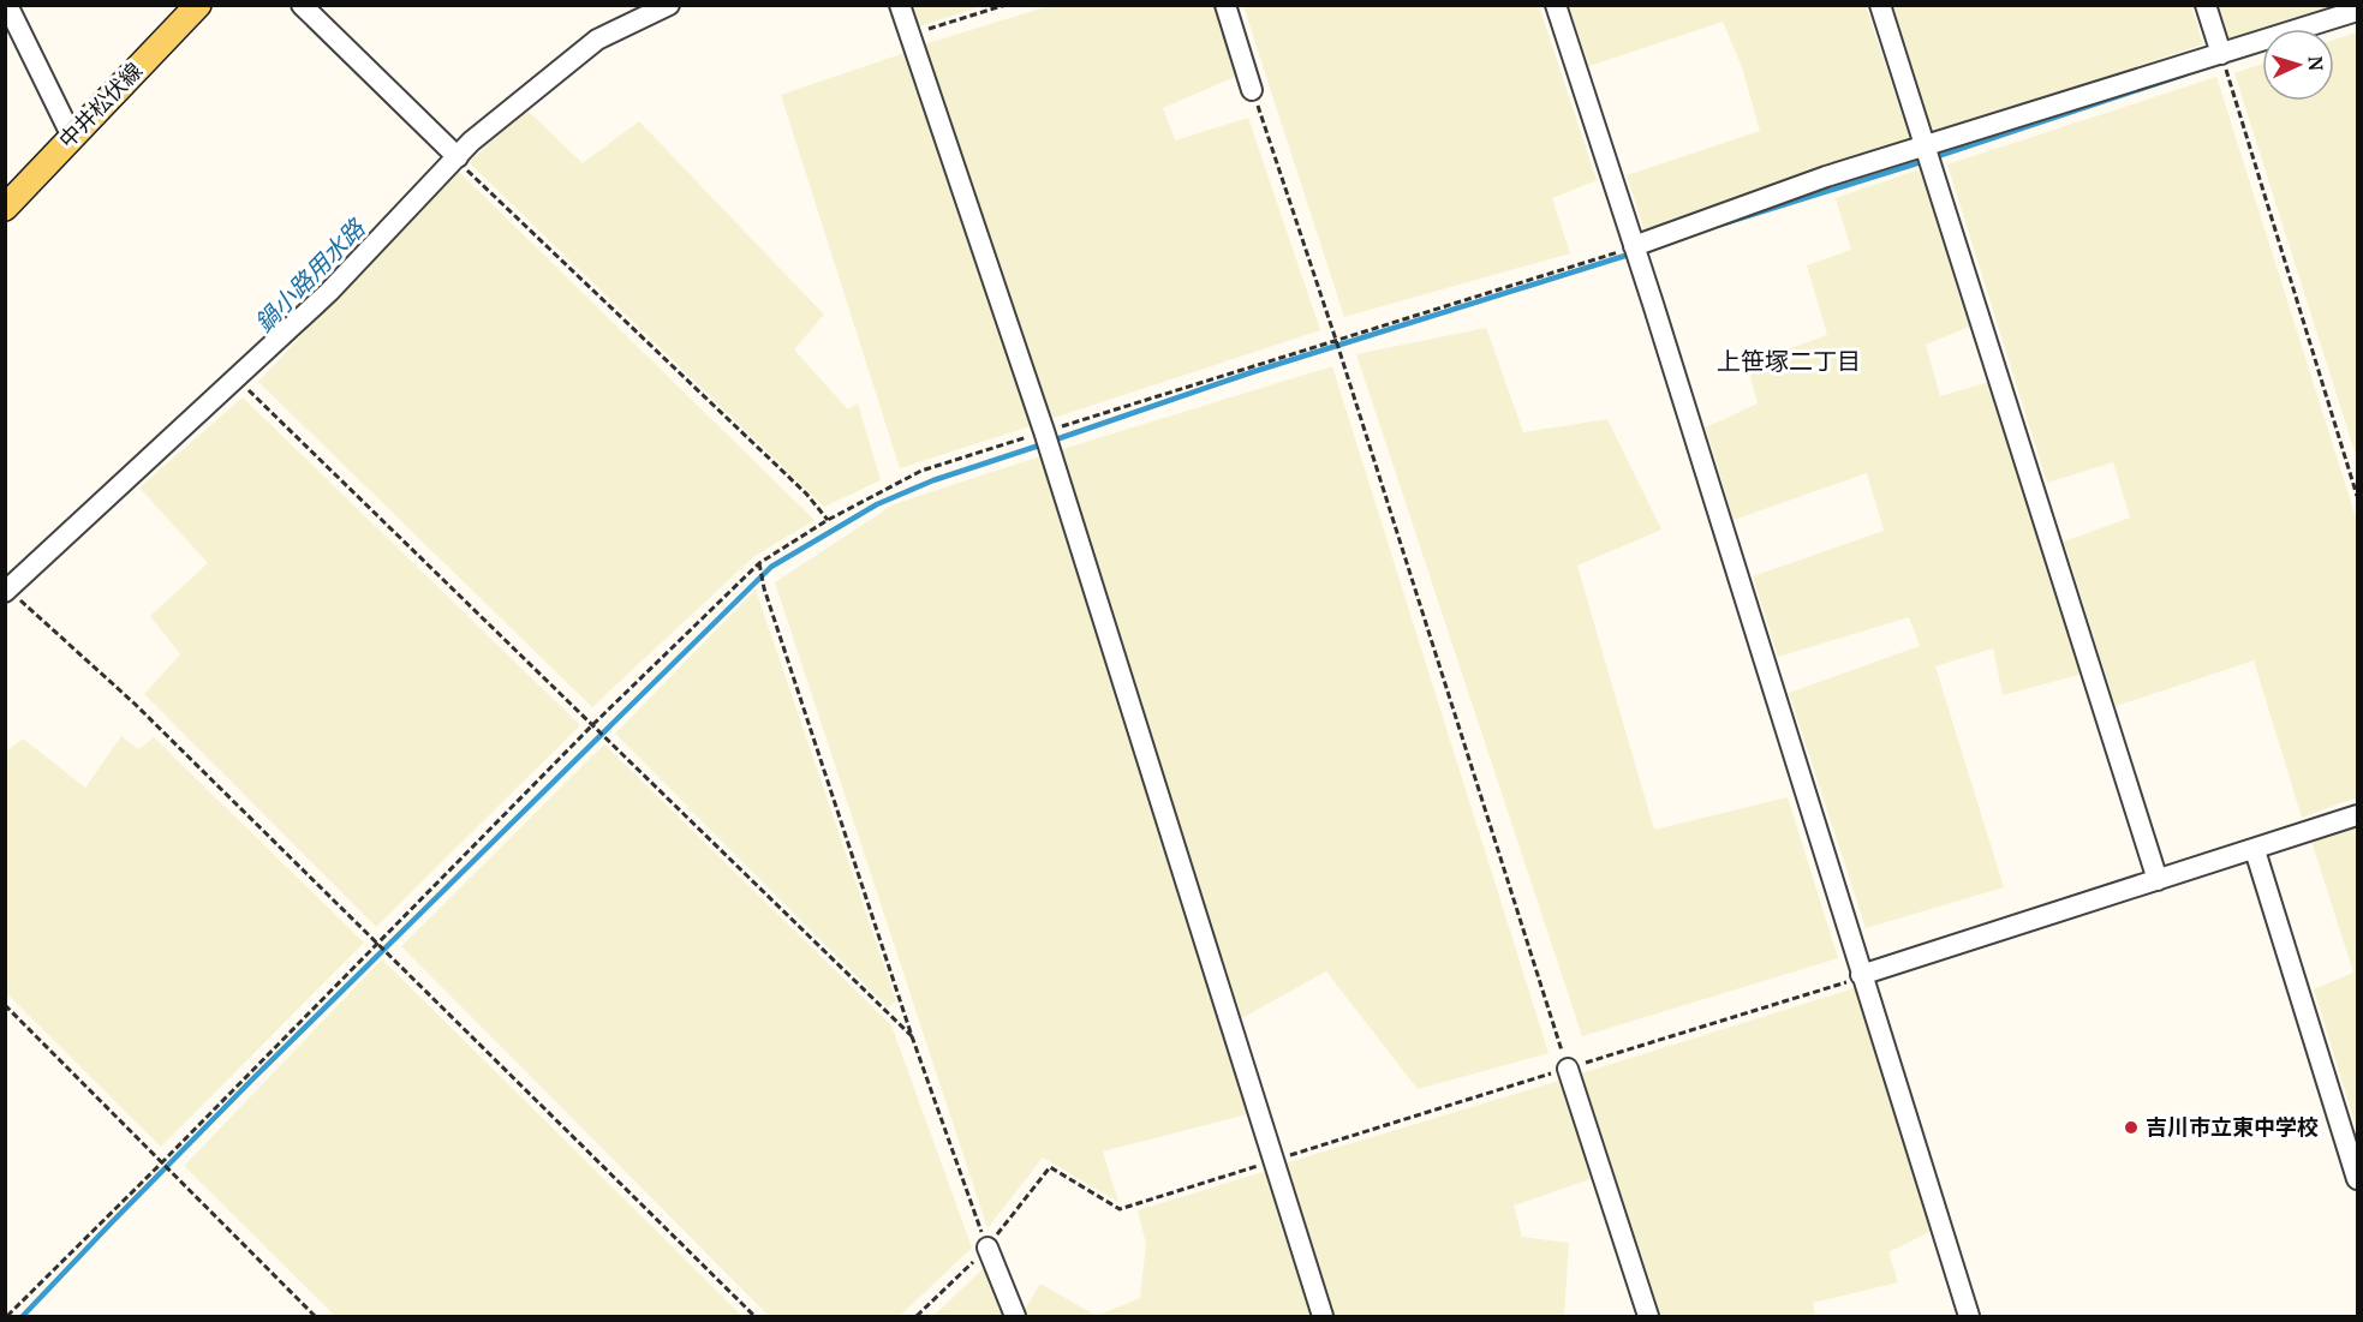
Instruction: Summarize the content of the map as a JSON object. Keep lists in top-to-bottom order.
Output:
{
  "streets": {
    "main road": ["中井松伏線"]
  },
  "districts": ["上笹塚二丁目"],
  "water": ["鍋小路用水路"],
  "places": ["吉川市立東中学校"],
  "north": "right"
}
